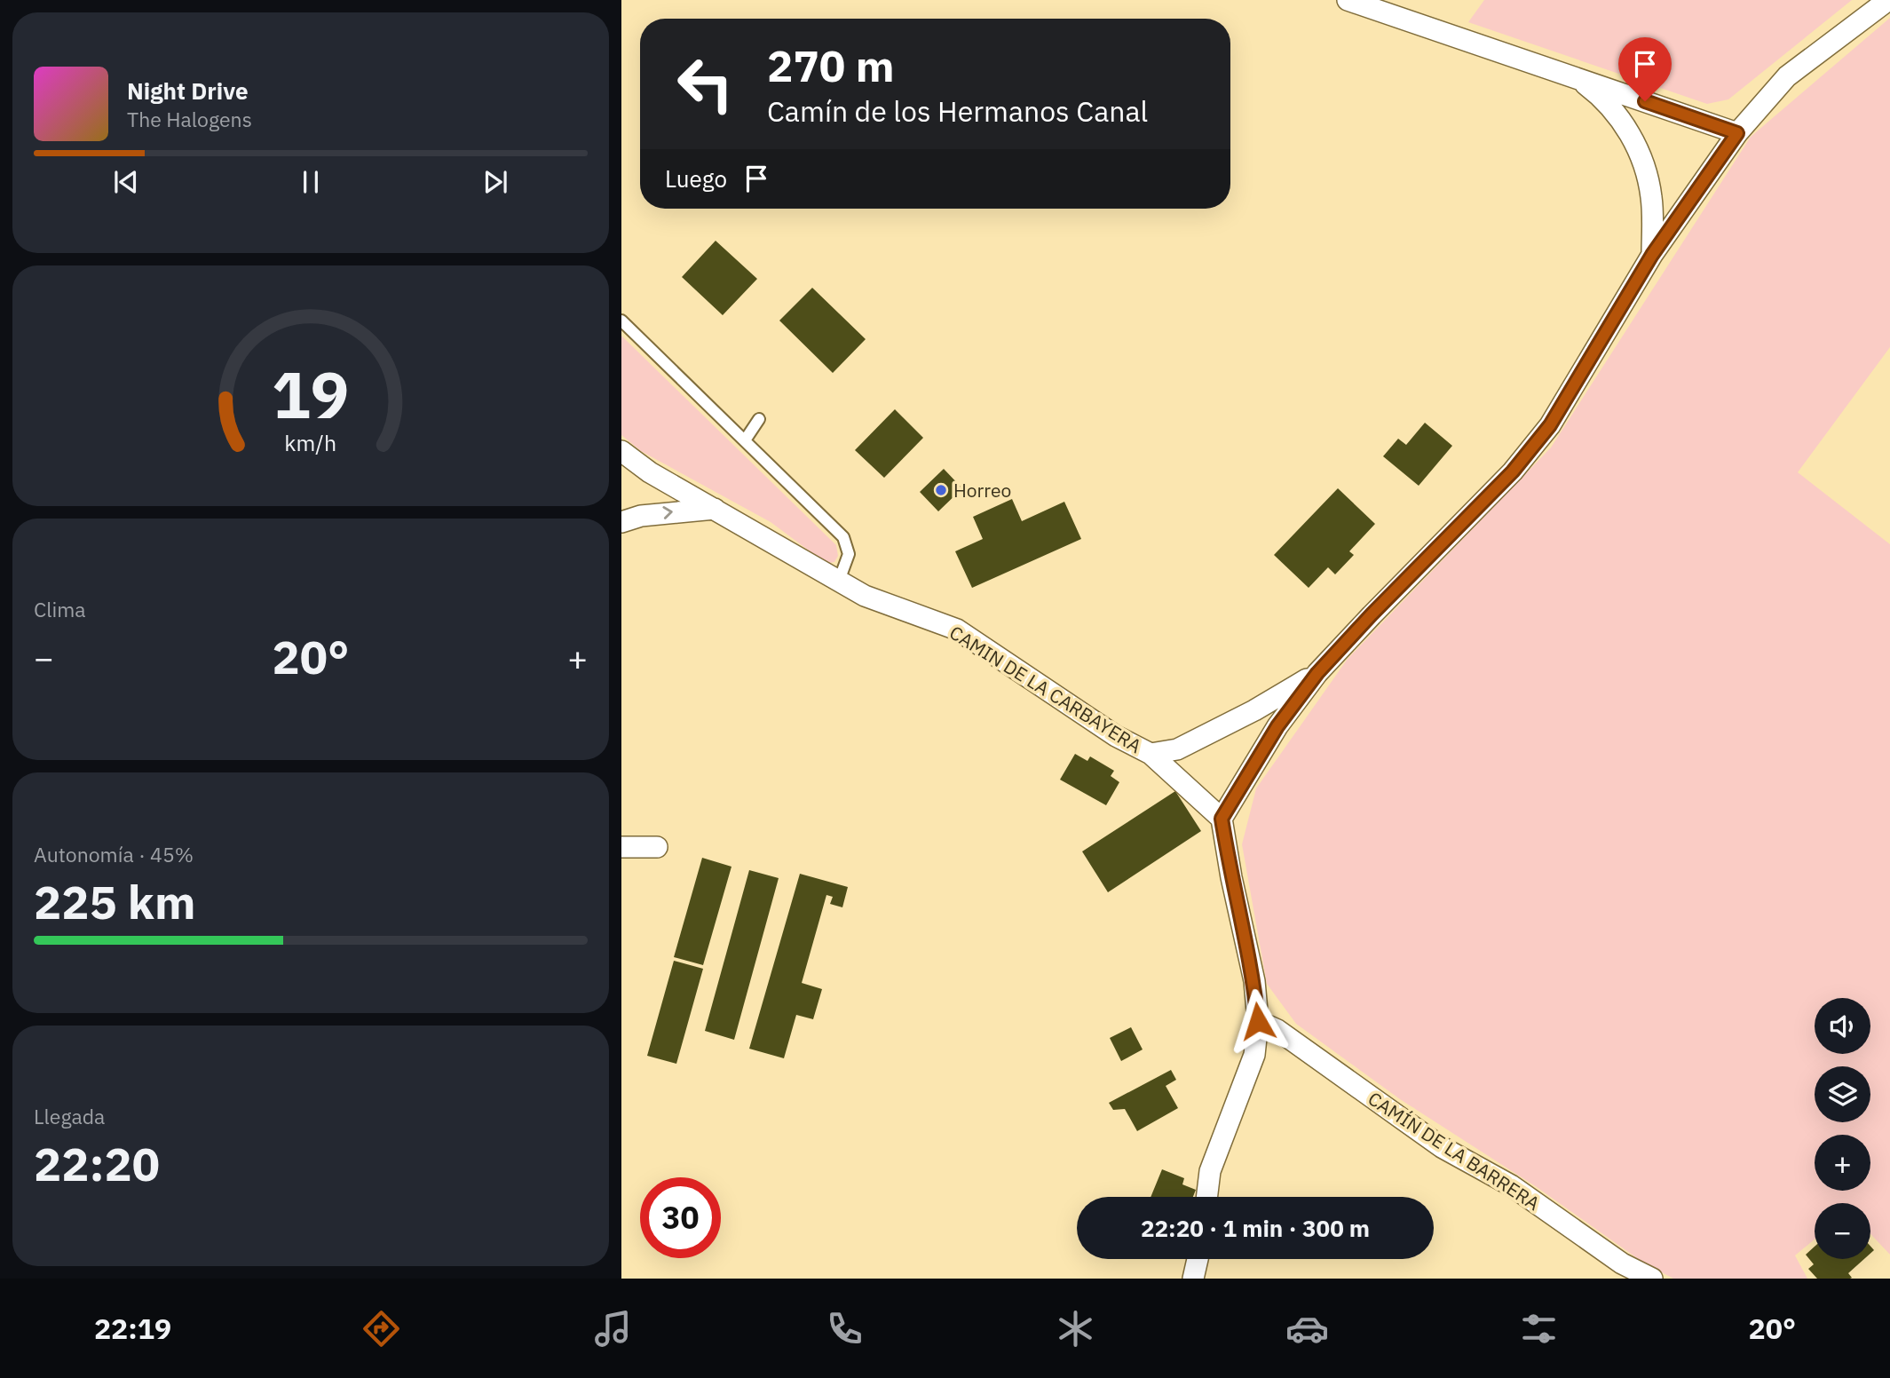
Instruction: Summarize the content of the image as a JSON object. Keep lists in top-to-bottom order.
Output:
{
  "streets": {
    "street": ["CAMIN DE LA CARBAYERA", "CAMÍN DE LA BARRERA"]
  },
  "places": ["Horreo"],
  "page": {
    "turn": ["270 m", "Camín de los Hermanos Canal"],
    "song": ["Night Drive", "The Halogens"],
    "then": "Luego",
    "tile": [
      "Clima",
      ["Autonomía · 45%", "225 km"],
      ["Llegada", "22:20"]
    ],
    "heat": ["−", "20°", "+"],
    "map_buttons": ["+", "−"],
    "limit": "30",
    "trip": "22:20 · 1 min · 300 m",
    "tabs": ["22:19", "20°"],
    "gauge": ["19", "km/h"]
  }
}
